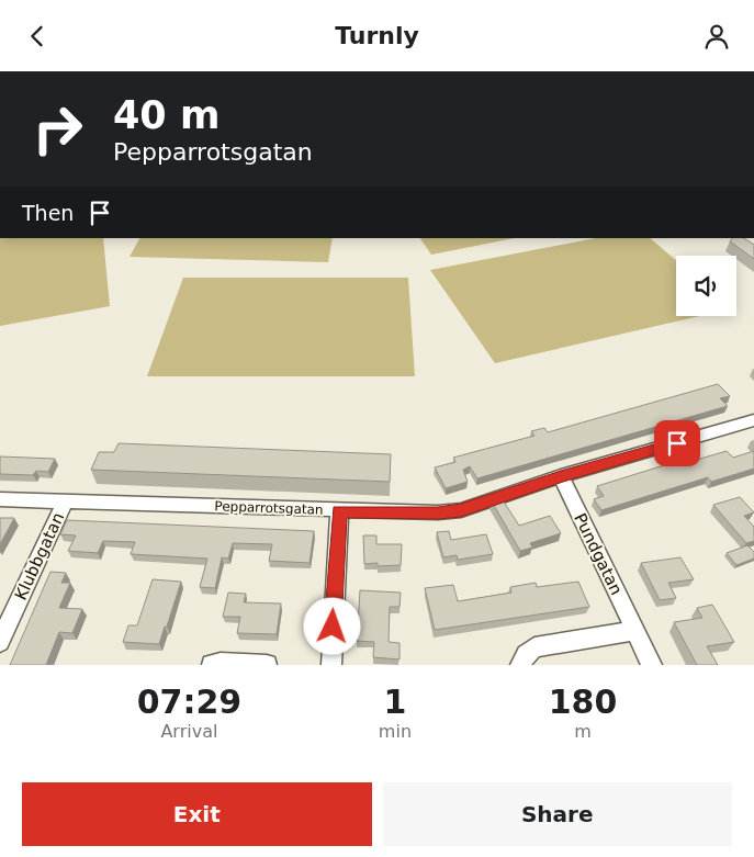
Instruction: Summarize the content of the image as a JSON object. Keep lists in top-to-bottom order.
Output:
{
  "streets": {
    "street": ["Pepparrotsgatan", "Pundgatan", "Klubbgatan"]
  },
  "crossings": [
    ["Pepparrotsgatan", "Pundgatan"],
    ["Pepparrotsgatan", "Klubbgatan"]
  ],
  "page": {
    "header": "Turnly",
    "turn": ["40 m", "Pepparrotsgatan"],
    "then": "Then",
    "eta": [
      "07:29",
      "Arrival",
      "1",
      "min",
      "180",
      "m"
    ],
    "buttons": ["Exit", "Share"]
  }
}
